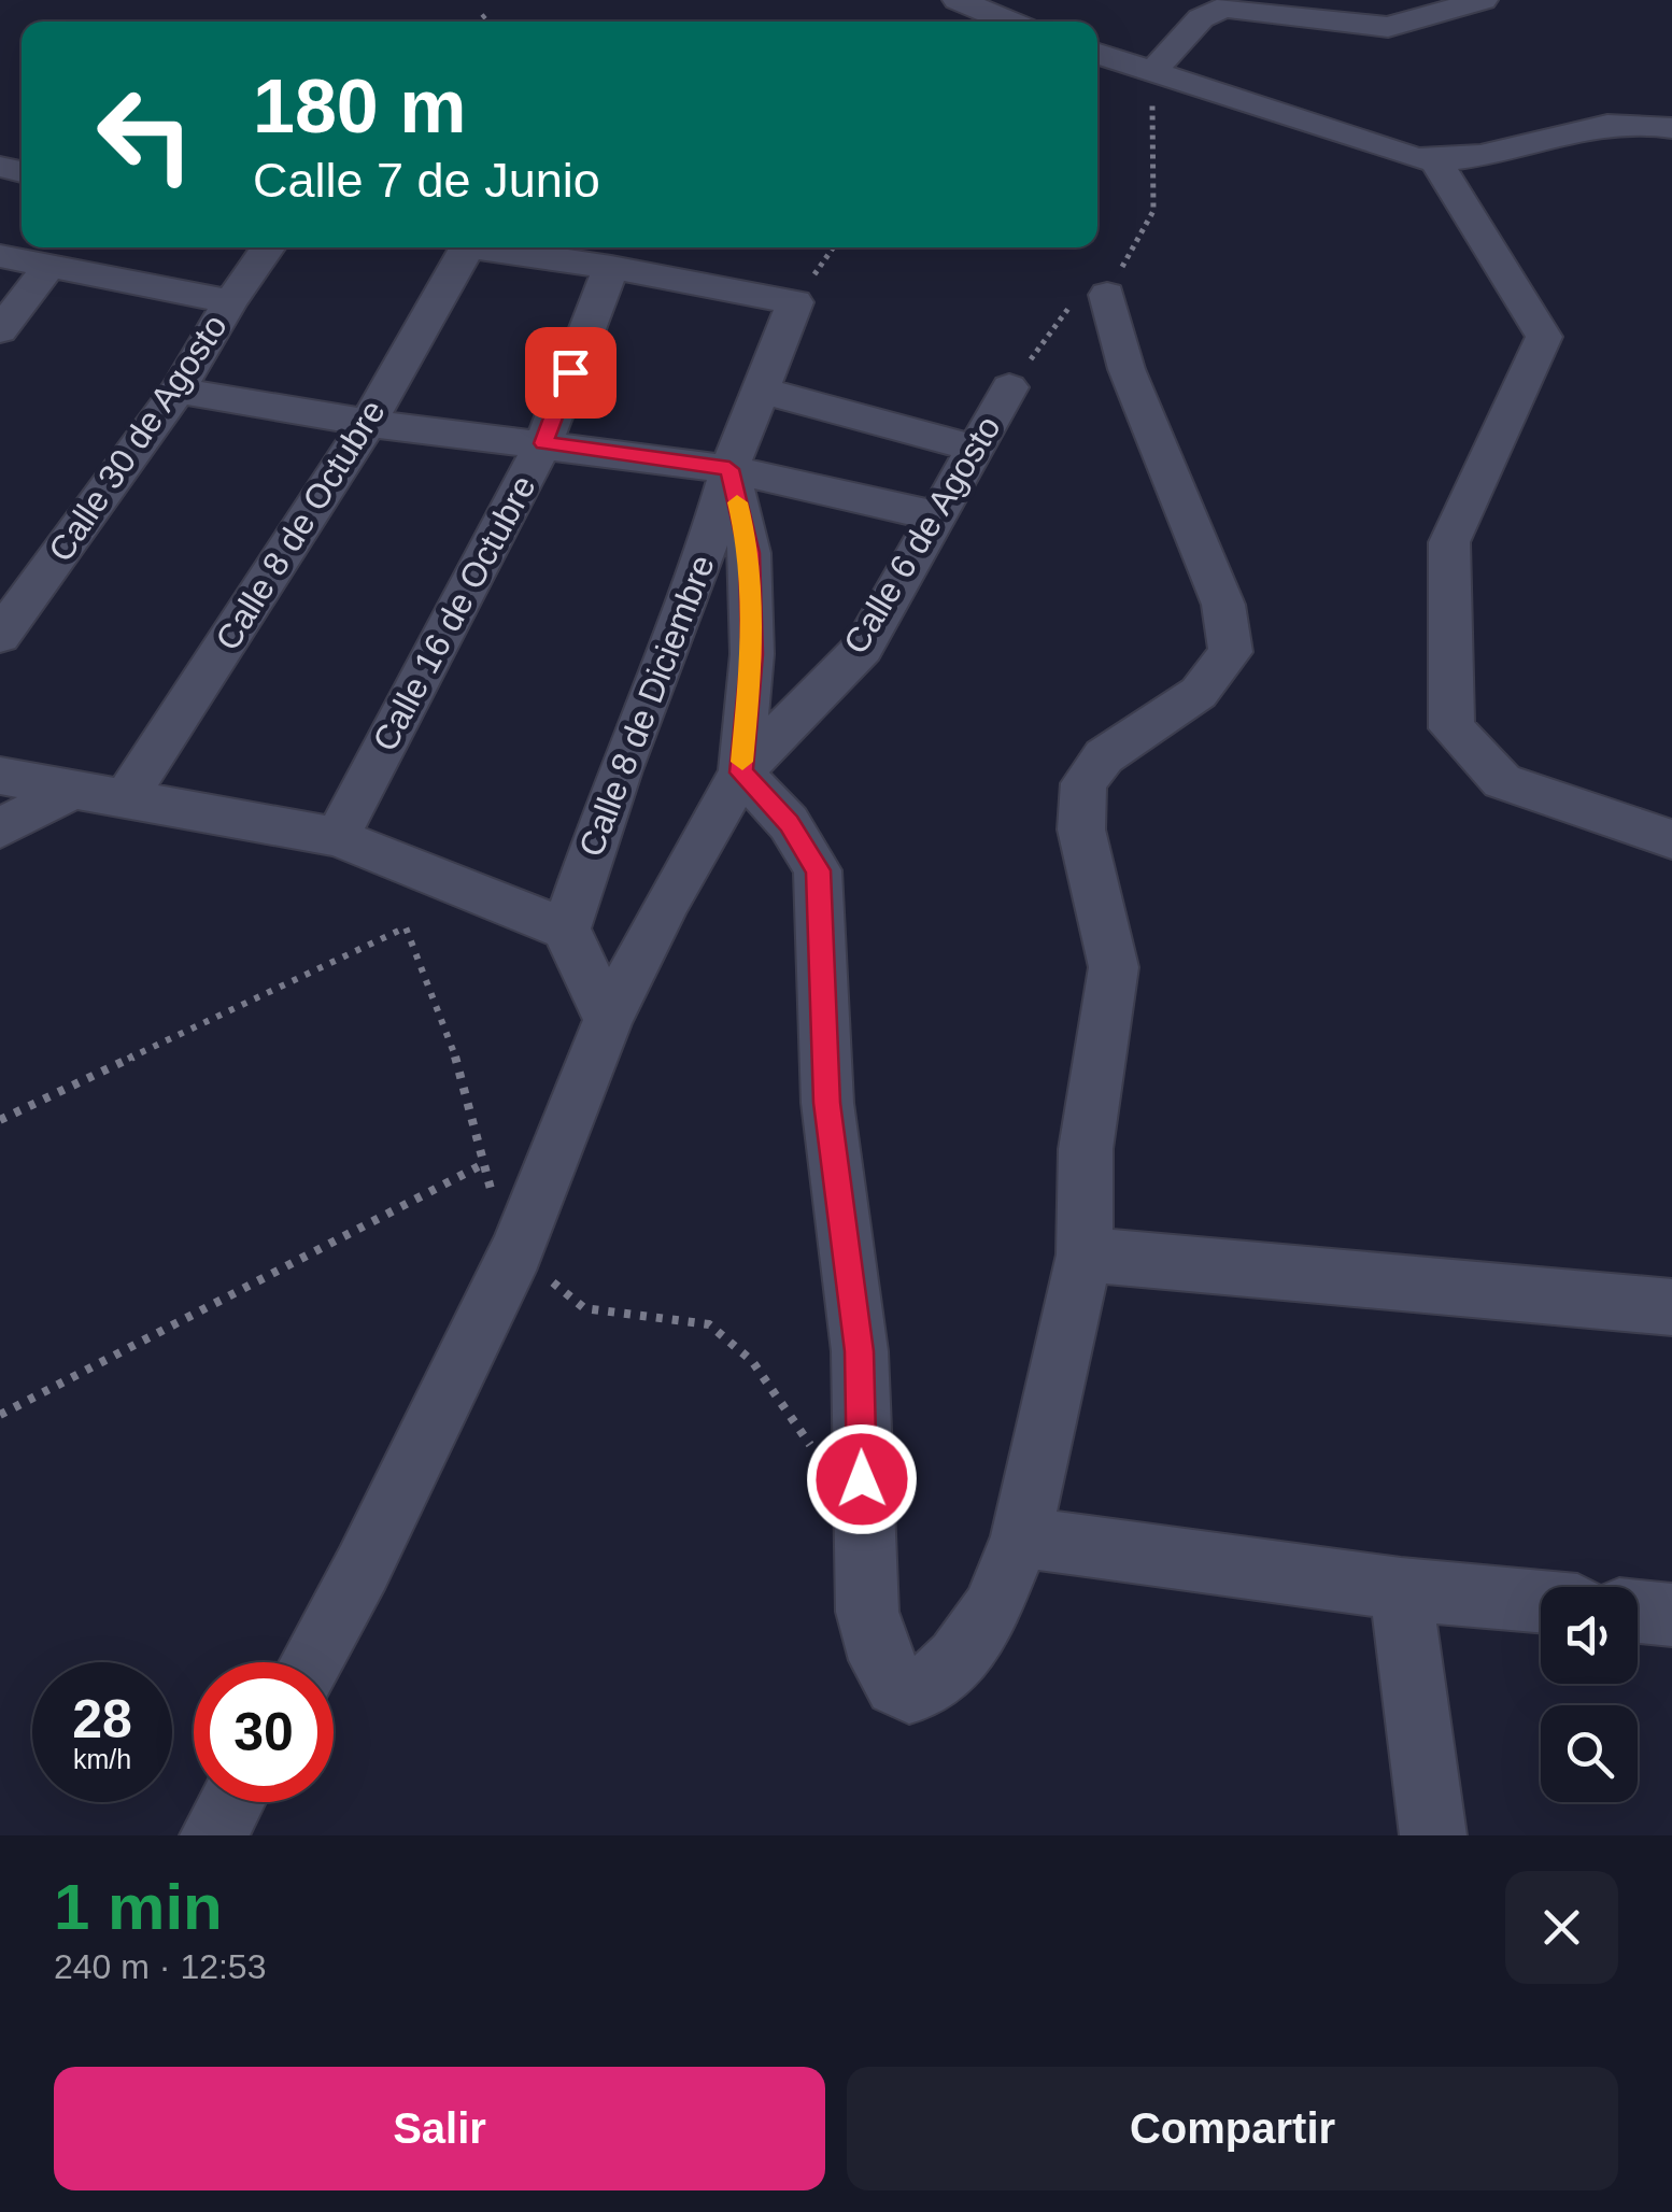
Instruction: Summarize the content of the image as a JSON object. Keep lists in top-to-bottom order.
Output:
{
  "streets": {
    "street": [
      "Calle 30 de Agosto",
      "Calle 8 de Octubre",
      "Calle 6 de Agosto",
      "Calle 16 de Octubre",
      "Calle 8 de Diciembre"
    ]
  },
  "crossings": [
    ["Calle 16 de Octubre", "Calle 8 de Diciembre"]
  ],
  "page": {
    "turn": ["180 m", "Calle 7 de Junio"],
    "speed": "28 km/h",
    "limit": "30",
    "heading": ["1 min", "240 m · 12:53"],
    "buttons": ["Salir", "Compartir"]
  }
}
